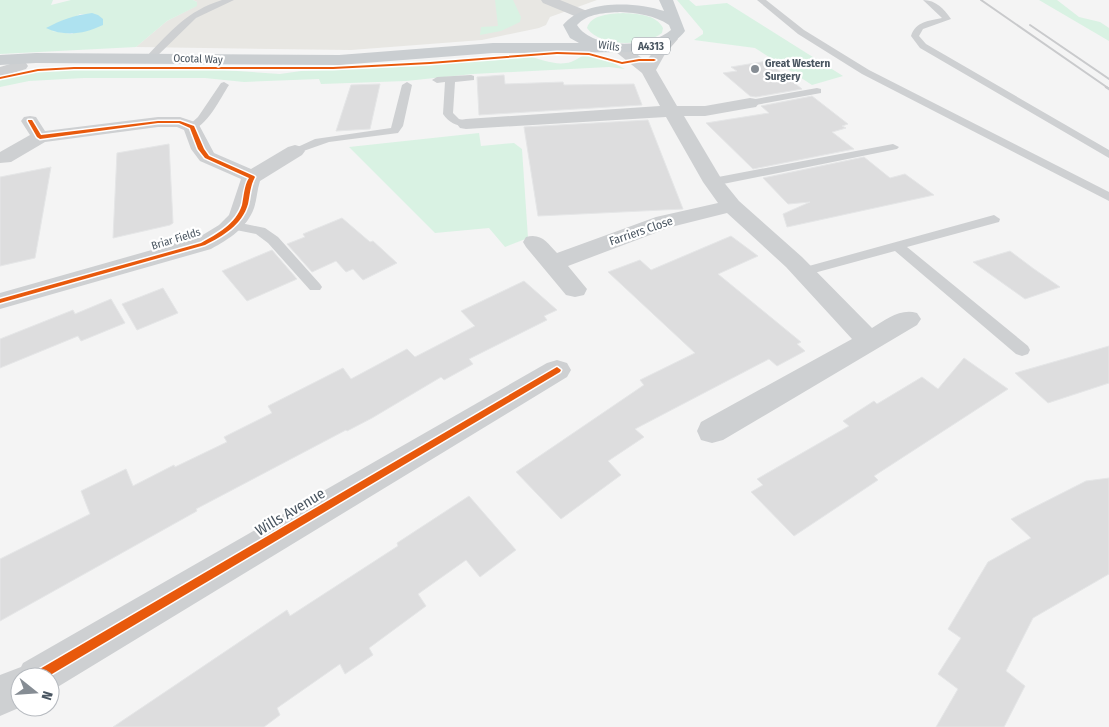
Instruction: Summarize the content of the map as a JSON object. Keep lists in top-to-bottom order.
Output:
{
  "streets": {
    "main road": ["Wills", "A4313", "Ocotal Way"],
    "street": ["Farriers Close", "Briar Fields", "Wills Avenue"]
  },
  "crossings": [
    ["Wills", "A4313"],
    ["Wills", "Ocotal Way"],
    ["A4313", "Ocotal Way"]
  ],
  "places": ["Great Western Surgery"],
  "north": "right"
}
